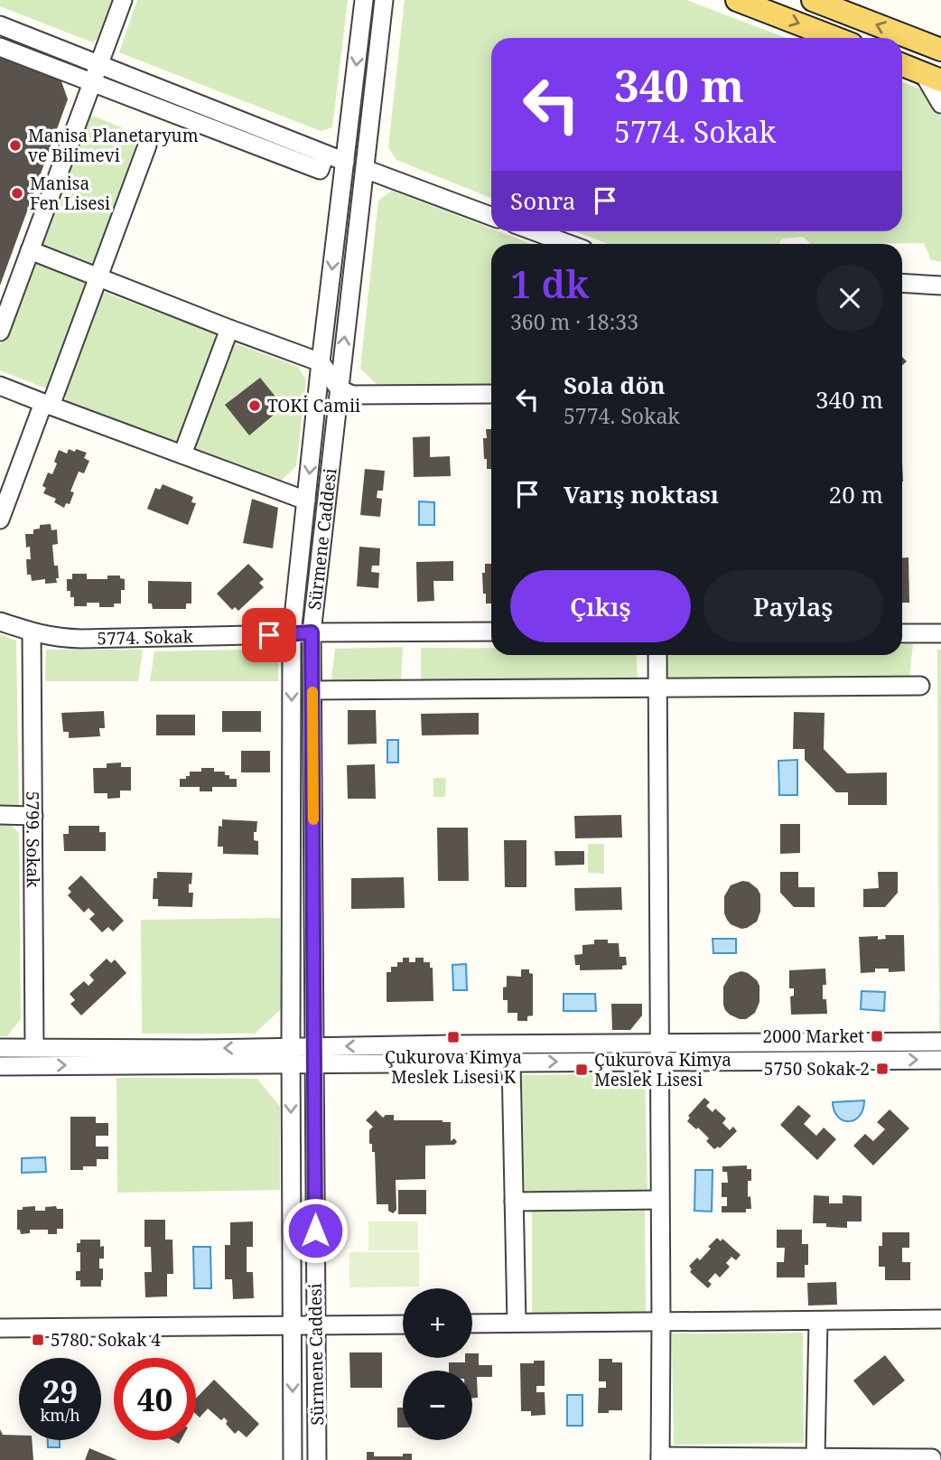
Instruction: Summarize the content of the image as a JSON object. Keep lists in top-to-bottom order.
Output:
{
  "streets": {
    "street": ["Sürmene Caddesi", "5774. Sokak", "5799. Sokak"]
  },
  "crossings": [
    ["Sürmene Caddesi", "5774. Sokak"],
    ["5774. Sokak", "5799. Sokak"]
  ],
  "places": {
    "other": ["Manisa Planetaryum ve Bilimevi", "Manisa Fen Lisesi", "TOKİ Camii"],
    "transit": [
      "2000 Market",
      "Çukurova Kimya Meslek Lisesi K",
      "5750 Sokak 2",
      "Çukurova Kimya Meslek Lisesi",
      "5780. Sokak 4"
    ]
  },
  "page": {
    "turn": ["340 m", "5774. Sokak"],
    "then": "Sonra",
    "heading": ["1 dk", "360 m · 18:33"],
    "list": [
      {
        "name": "Sola dön",
        "note": "5774. Sokak",
        "value": "340 m"
      },
      {
        "name": "Varış noktası",
        "value": "20 m"
      }
    ],
    "buttons": ["Çıkış", "Paylaş"],
    "map_buttons": ["+", "−"],
    "speed": "29 km/h",
    "limit": "40"
  }
}
